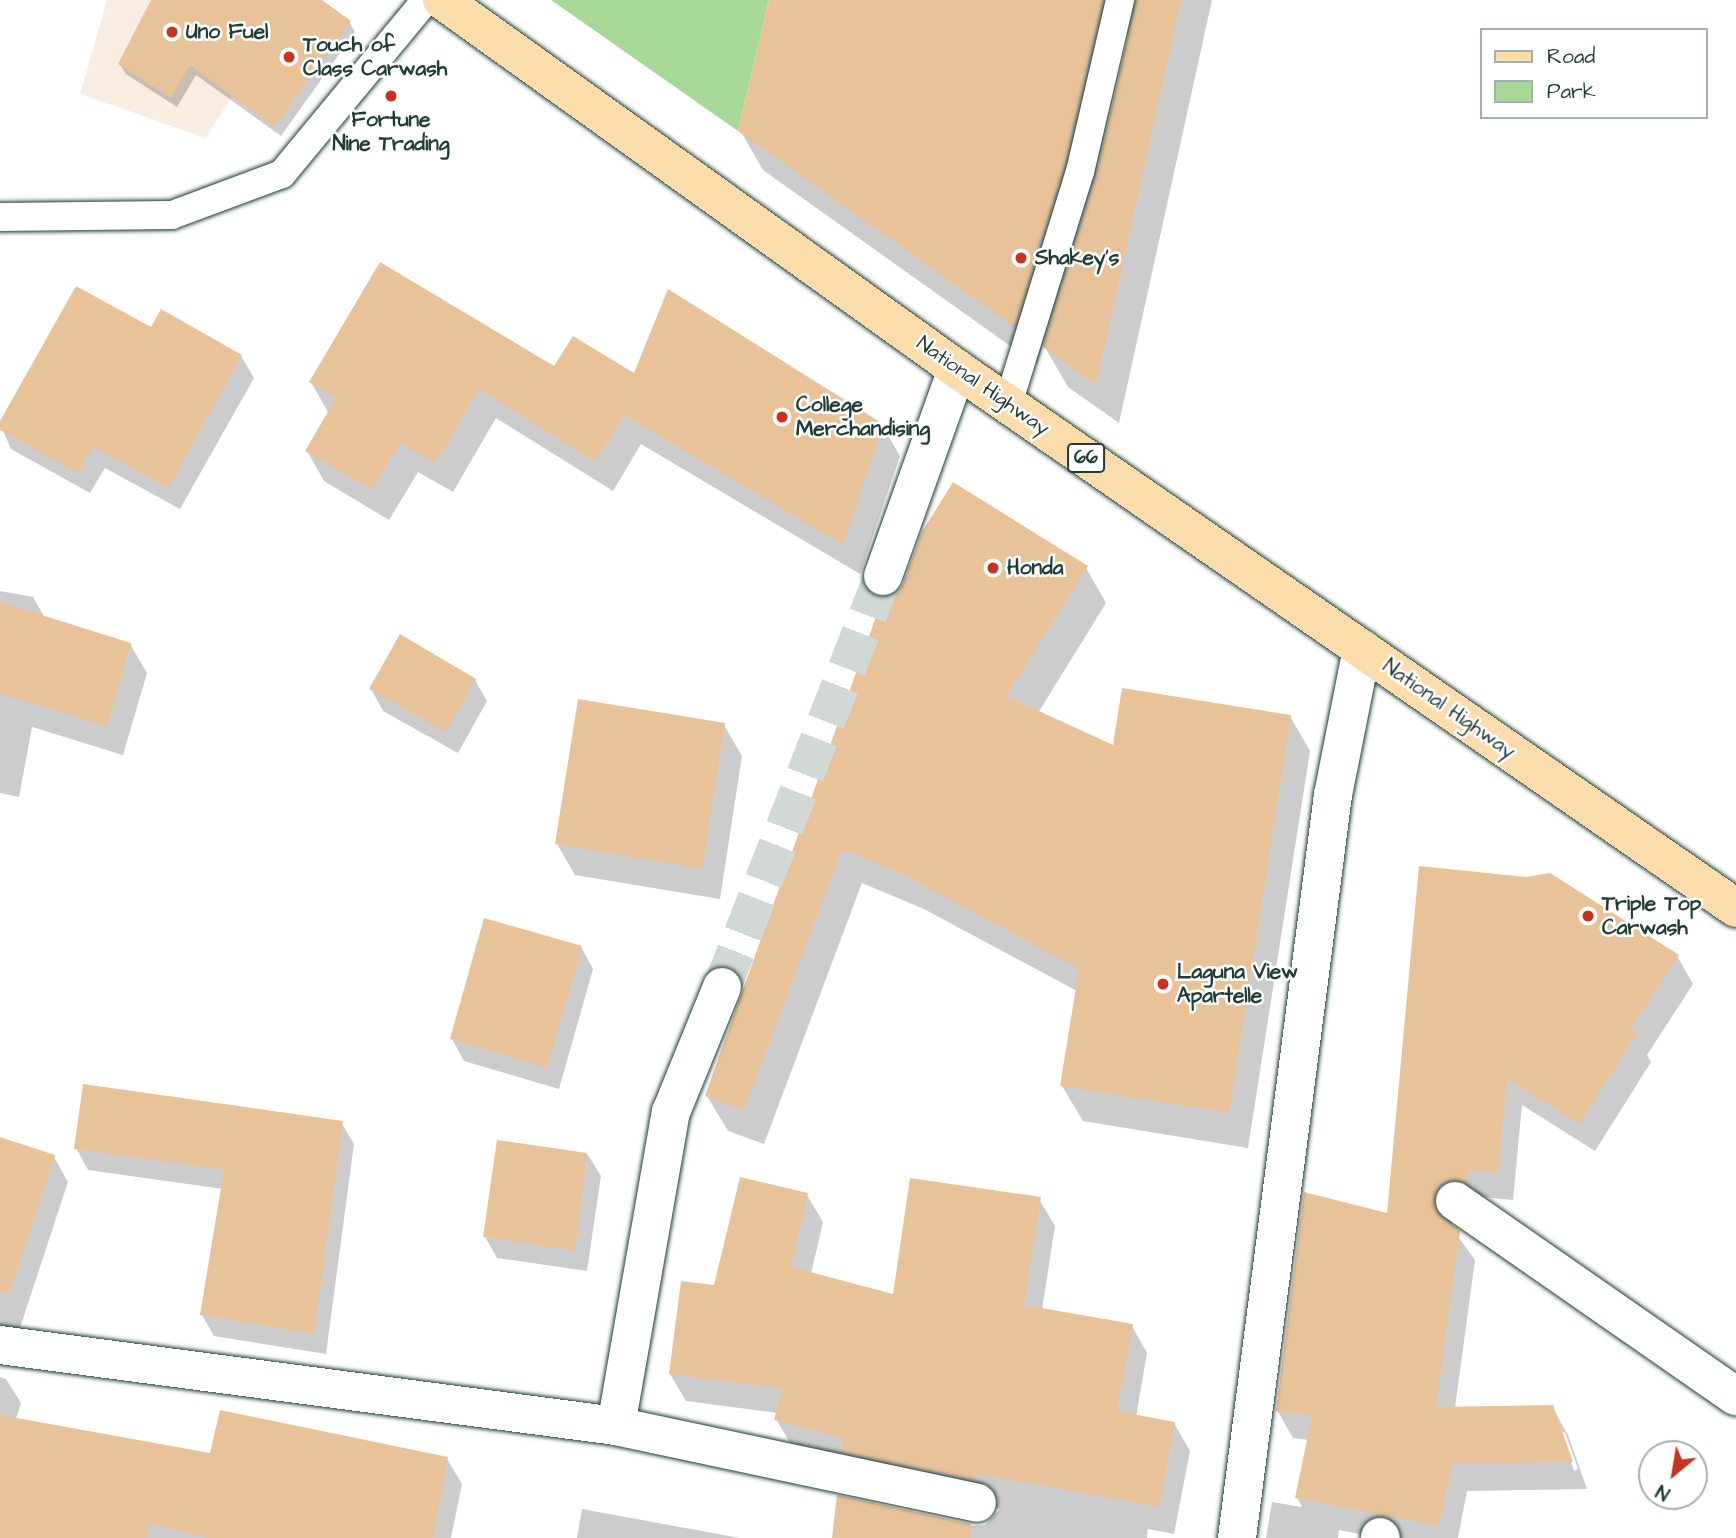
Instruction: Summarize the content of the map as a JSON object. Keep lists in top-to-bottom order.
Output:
{
  "streets": {
    "main road": ["National Highway", "66"]
  },
  "places": [
    "Uno Fuel",
    "Touch of Class Carwash",
    "Fortune Nine Trading",
    "Shakey's",
    "College Merchandising",
    "Honda",
    "Triple Top Carwash",
    "Laguna View Apartelle"
  ],
  "legend": ["Road", "Park"],
  "north": "bottom left"
}
